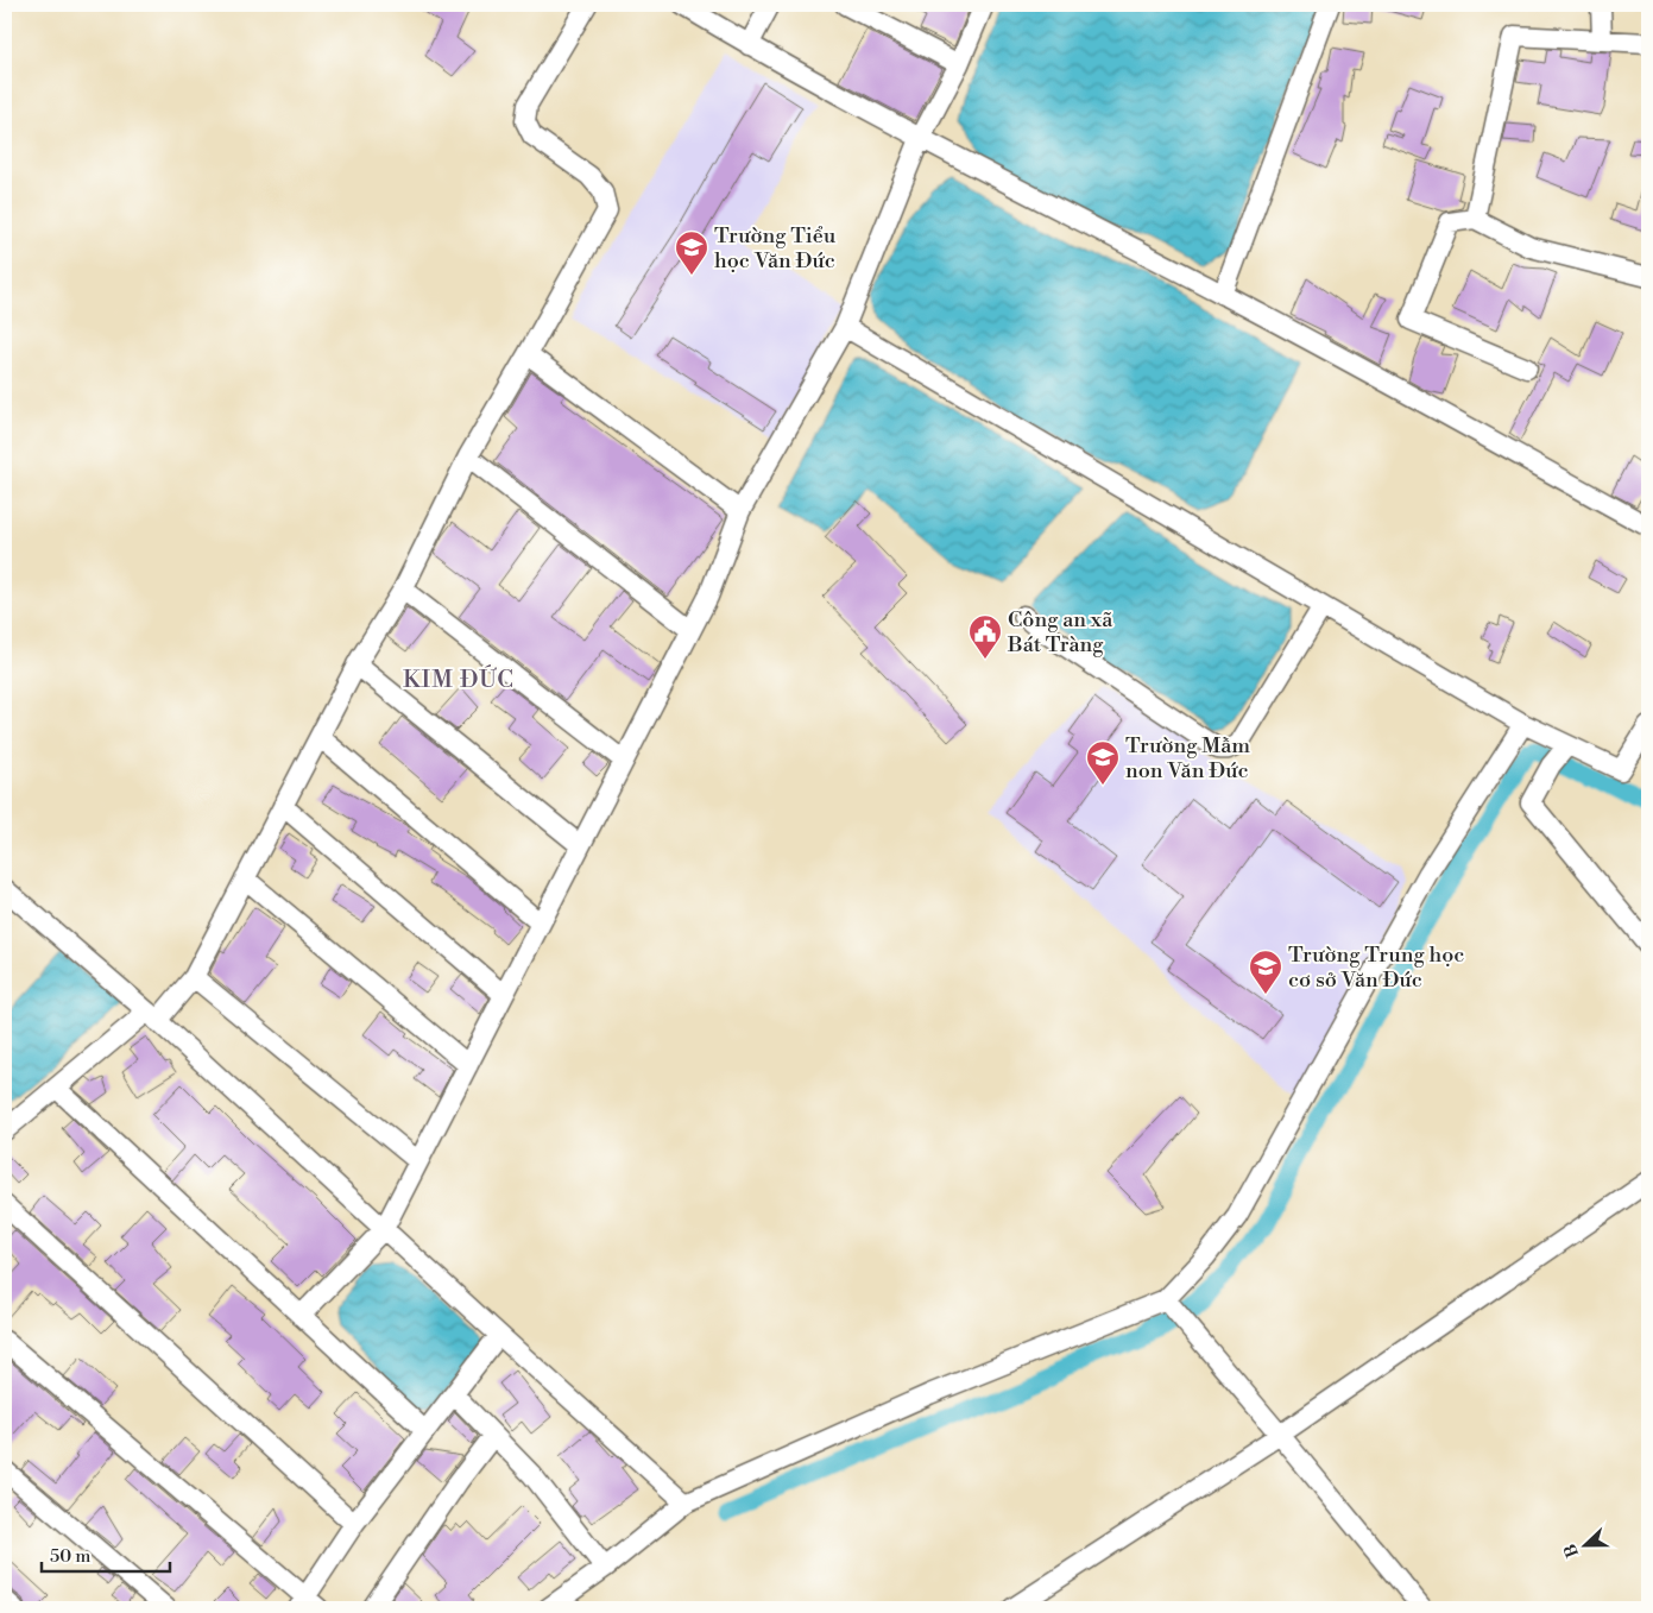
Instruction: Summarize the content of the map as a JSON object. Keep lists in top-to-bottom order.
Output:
{
  "districts": ["KIM ĐỨC"],
  "places": {
    "school or university": ["Trường Tiểu học Văn Đức", "Trường Mầm non Văn Đức", "Trường Trung học cơ sở Văn Đức"],
    "public building": ["Công an xã Bát Tràng"]
  },
  "scale_bar": "50 m",
  "north": "left"
}
